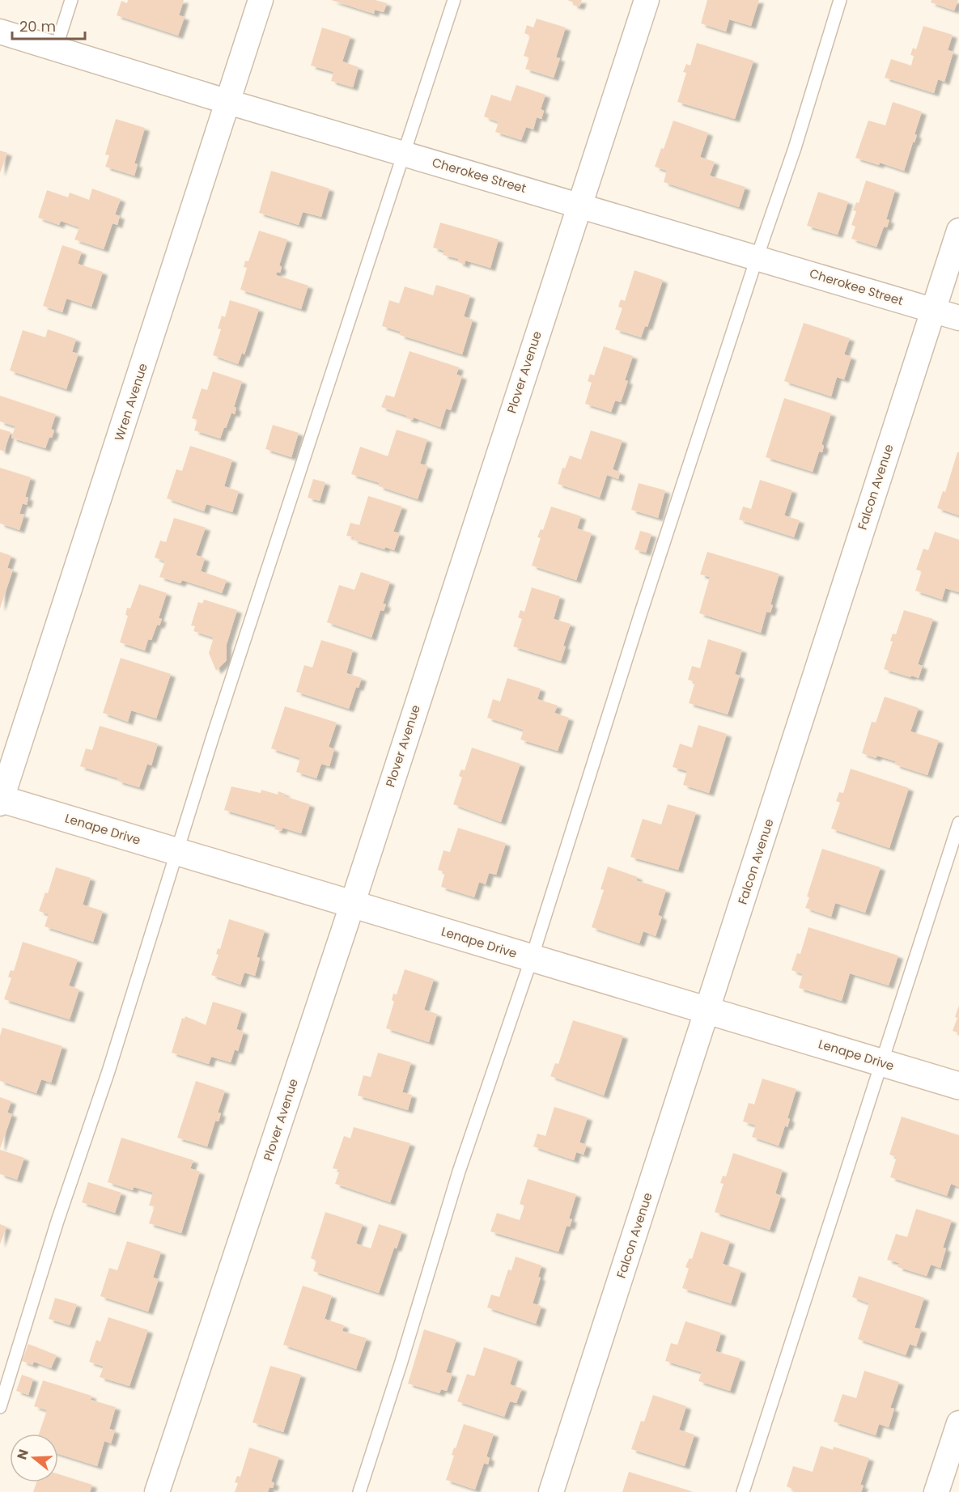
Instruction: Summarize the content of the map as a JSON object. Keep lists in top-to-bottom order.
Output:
{
  "streets": {
    "street": [
      "Cherokee Street",
      "Plover Avenue",
      "Wren Avenue",
      "Falcon Avenue",
      "Lenape Drive"
    ]
  },
  "crossings": [
    ["Cherokee Street", "Plover Avenue"],
    ["Cherokee Street", "Wren Avenue"],
    ["Cherokee Street", "Falcon Avenue"],
    ["Plover Avenue", "Lenape Drive"],
    ["Wren Avenue", "Lenape Drive"],
    ["Falcon Avenue", "Lenape Drive"]
  ],
  "scale_bar": "20 m",
  "north": "left"
}
